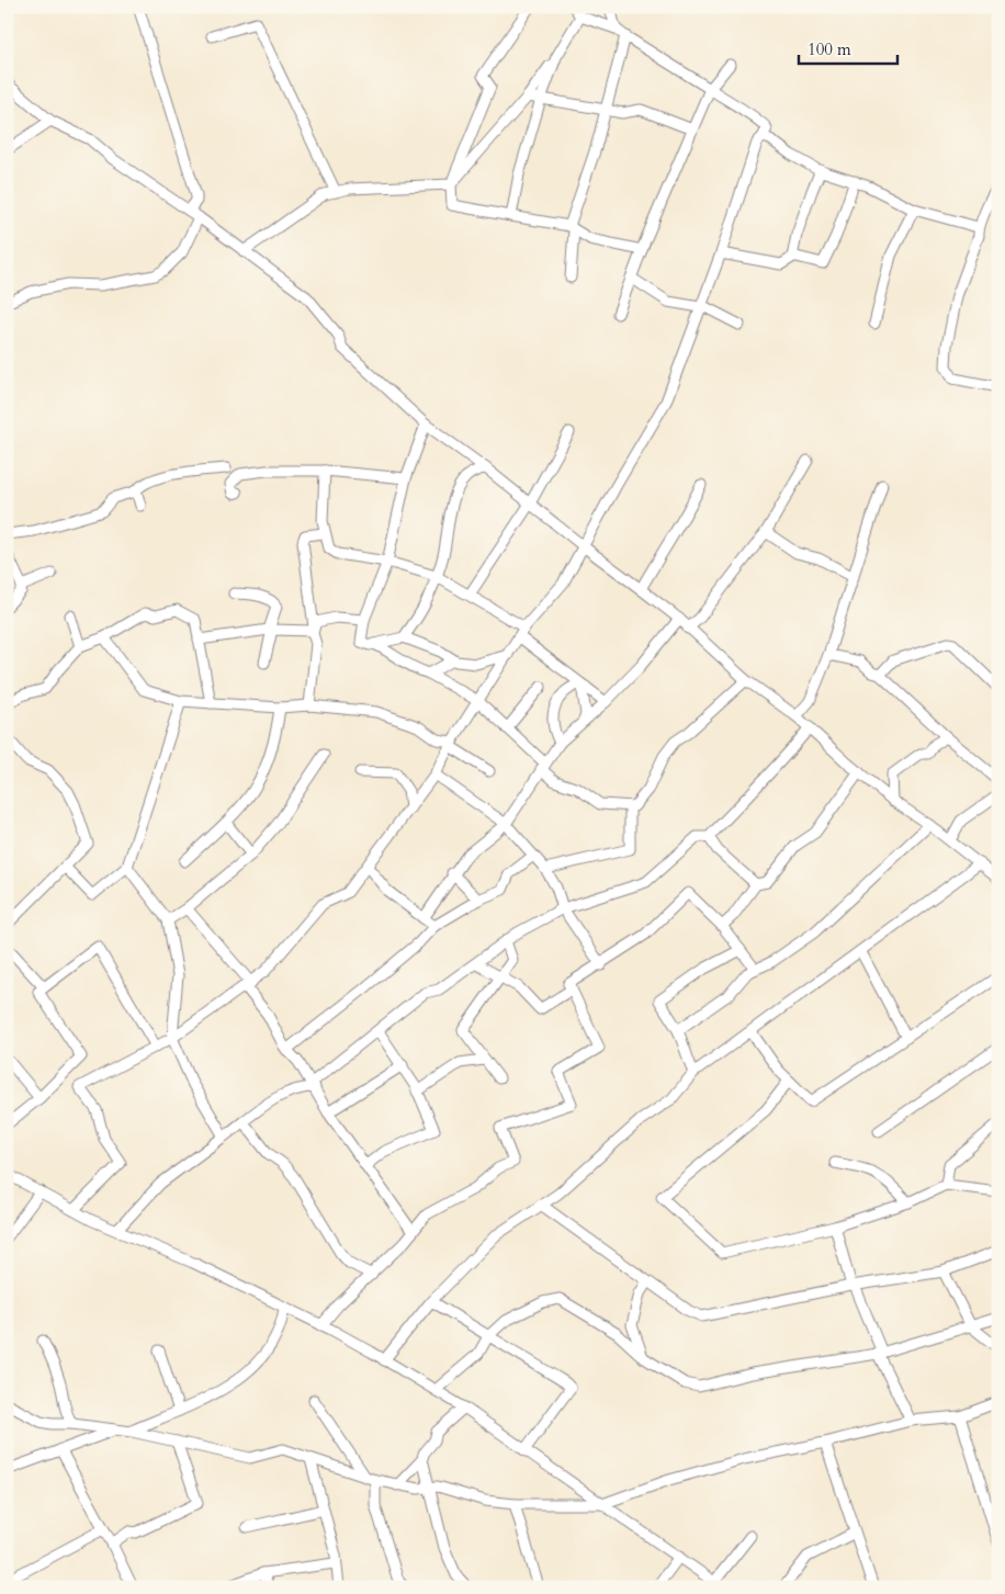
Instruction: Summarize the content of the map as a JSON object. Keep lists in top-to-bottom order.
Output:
{
  "scale_bar": "100 m"
}
